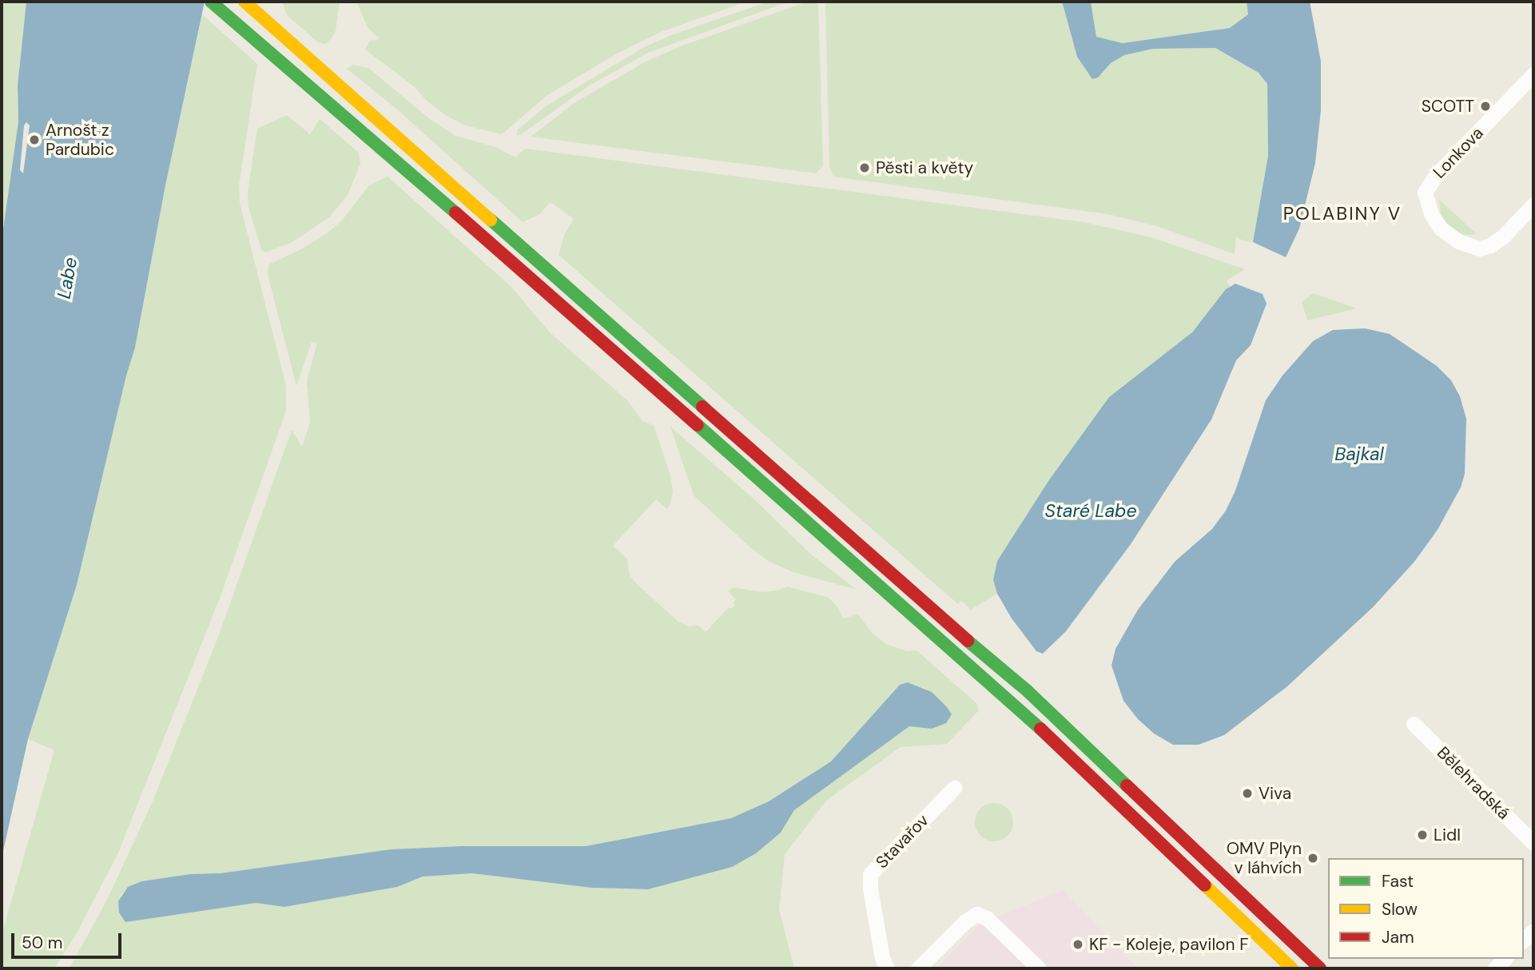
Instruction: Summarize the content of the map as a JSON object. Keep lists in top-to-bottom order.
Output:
{
  "streets": {
    "street": ["Lonkova", "Bělehradská", "Stavařov"]
  },
  "districts": ["POLABINY V"],
  "water": ["Labe", "Bajkal", "Staré Labe"],
  "places": [
    "SCOTT",
    "Arnošt z Pardubic",
    "Pěsti a květy",
    "Viva",
    "Lidl",
    "OMV Plyn v láhvích",
    "KF - Koleje, pavilon F"
  ],
  "legend": ["Fast", "Slow", "Jam"],
  "scale_bar": "50 m"
}
